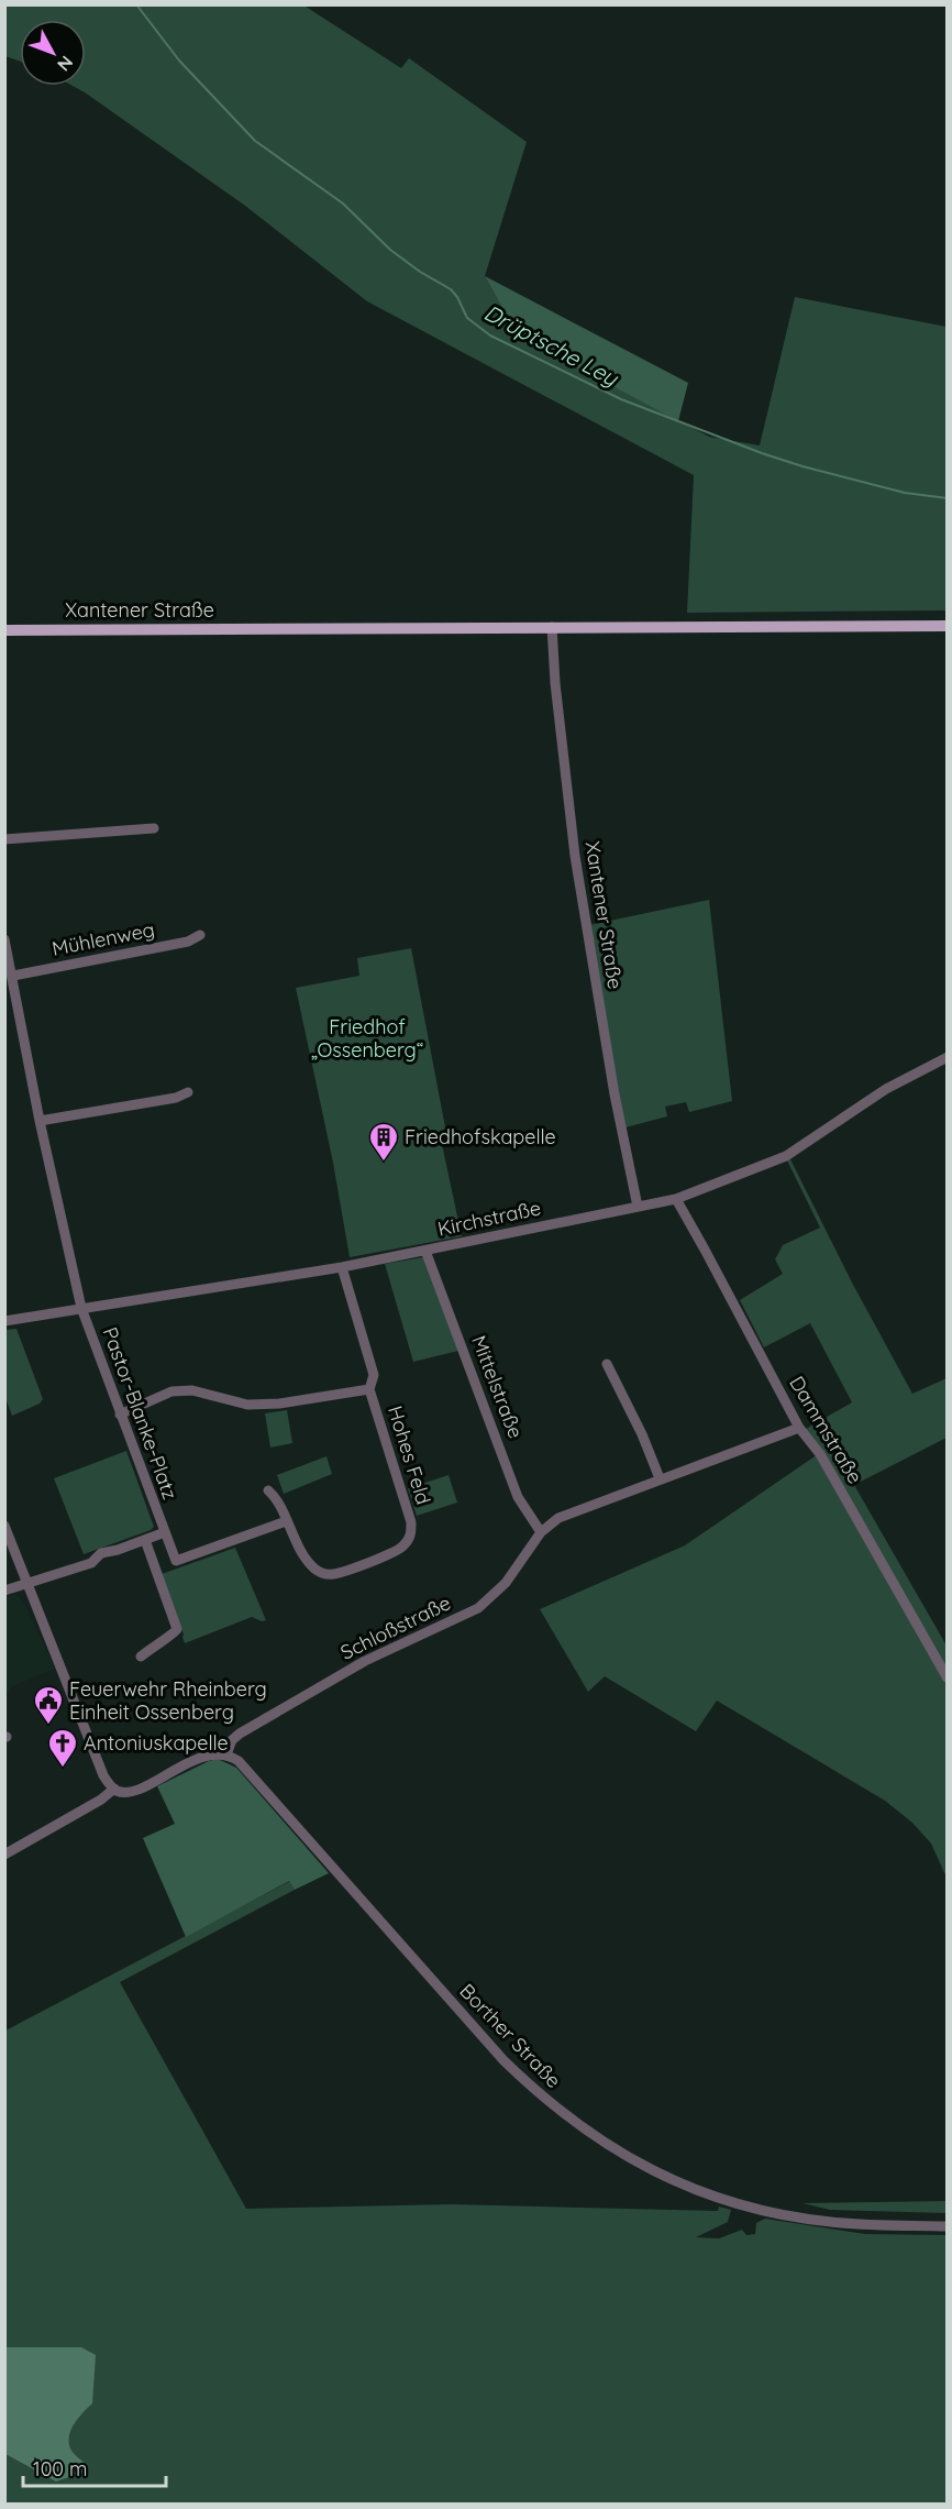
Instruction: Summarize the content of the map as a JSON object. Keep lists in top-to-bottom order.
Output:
{
  "streets": {
    "main road": ["Xantener Straße"],
    "street": [
      "Mühlenweg",
      "Kirchstraße",
      "Mittelstraße",
      "Pastor-Blanke-Platz",
      "Dammstraße",
      "Hohes Feld",
      "Schloßstraße",
      "Borther Straße"
    ]
  },
  "crossings": [
    ["Xantener Straße", "Kirchstraße"],
    ["Kirchstraße", "Mittelstraße"],
    ["Kirchstraße", "Pastor-Blanke-Platz"],
    ["Kirchstraße", "Dammstraße"],
    ["Kirchstraße", "Hohes Feld"],
    ["Mittelstraße", "Schloßstraße"],
    ["Pastor-Blanke-Platz", "Hohes Feld"],
    ["Dammstraße", "Schloßstraße"],
    ["Schloßstraße", "Borther Straße"]
  ],
  "water": ["Drüptsche Ley"],
  "parks": ["Friedhof „Ossenberg“"],
  "places": {
    "building": ["Friedhofskapelle"],
    "public building": ["Feuerwehr Rheinberg Einheit Ossenberg"],
    "church": ["Antoniuskapelle"]
  },
  "scale_bar": "100 m",
  "north": "bottom right"
}
